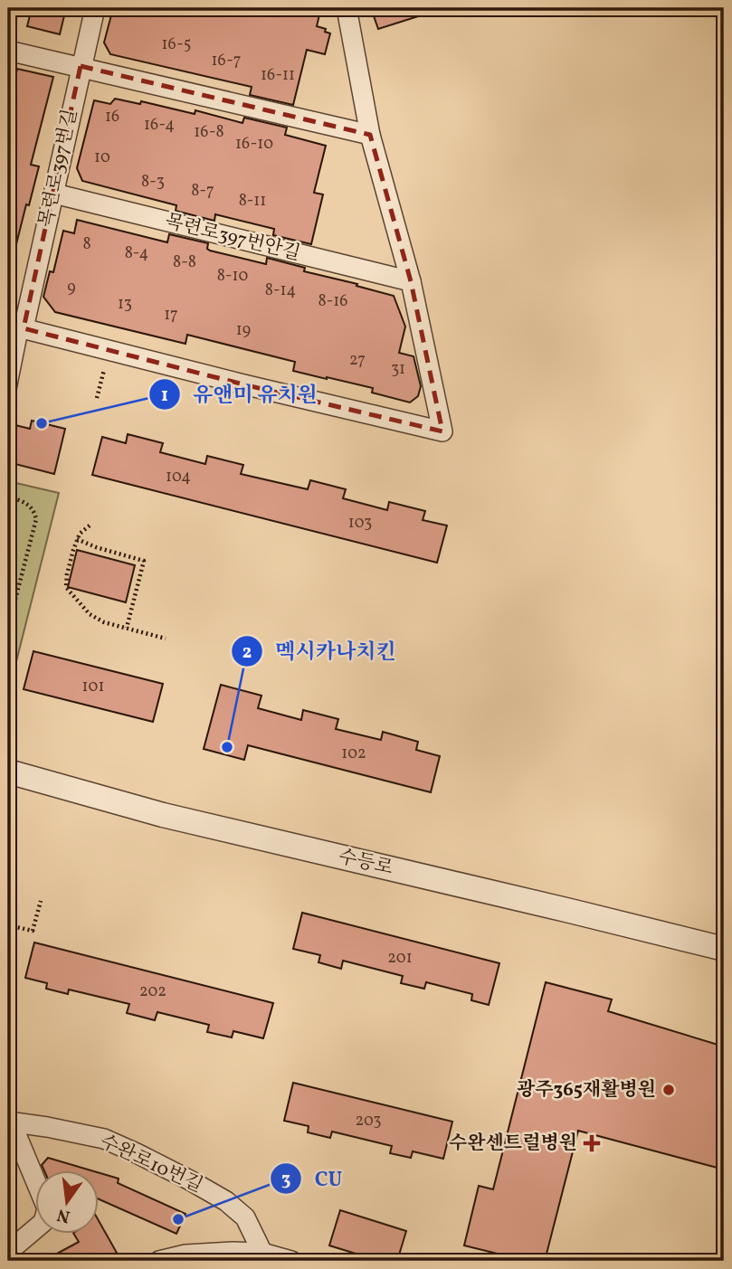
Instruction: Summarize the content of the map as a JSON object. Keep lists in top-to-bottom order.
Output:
{
  "streets": {
    "street": [
      "목련로397번길",
      "목련로397번안길",
      "수등로",
      "수완로10번길"
    ]
  },
  "crossings": [
    ["목련로397번길", "목련로397번안길"]
  ],
  "places": {
    "other": [
      "유앤미 유치원",
      "멕시카나치킨",
      "광주365재활병원",
      "CU"
    ],
    "health": ["수완센트럴병원"]
  },
  "house_numbers": [
    "16-5",
    "16-7",
    "16-11",
    "16",
    "16-4",
    "16-8",
    "16-10",
    "10",
    "8-3",
    "8-7",
    "8-11",
    "8",
    "8-4",
    "8-8",
    "8-10",
    "9",
    "8-14",
    "8-16",
    "13",
    "17",
    "19",
    "27",
    "31",
    "104",
    "103",
    "101",
    "102",
    "201",
    "202",
    "203"
  ],
  "north": "bottom"
}
